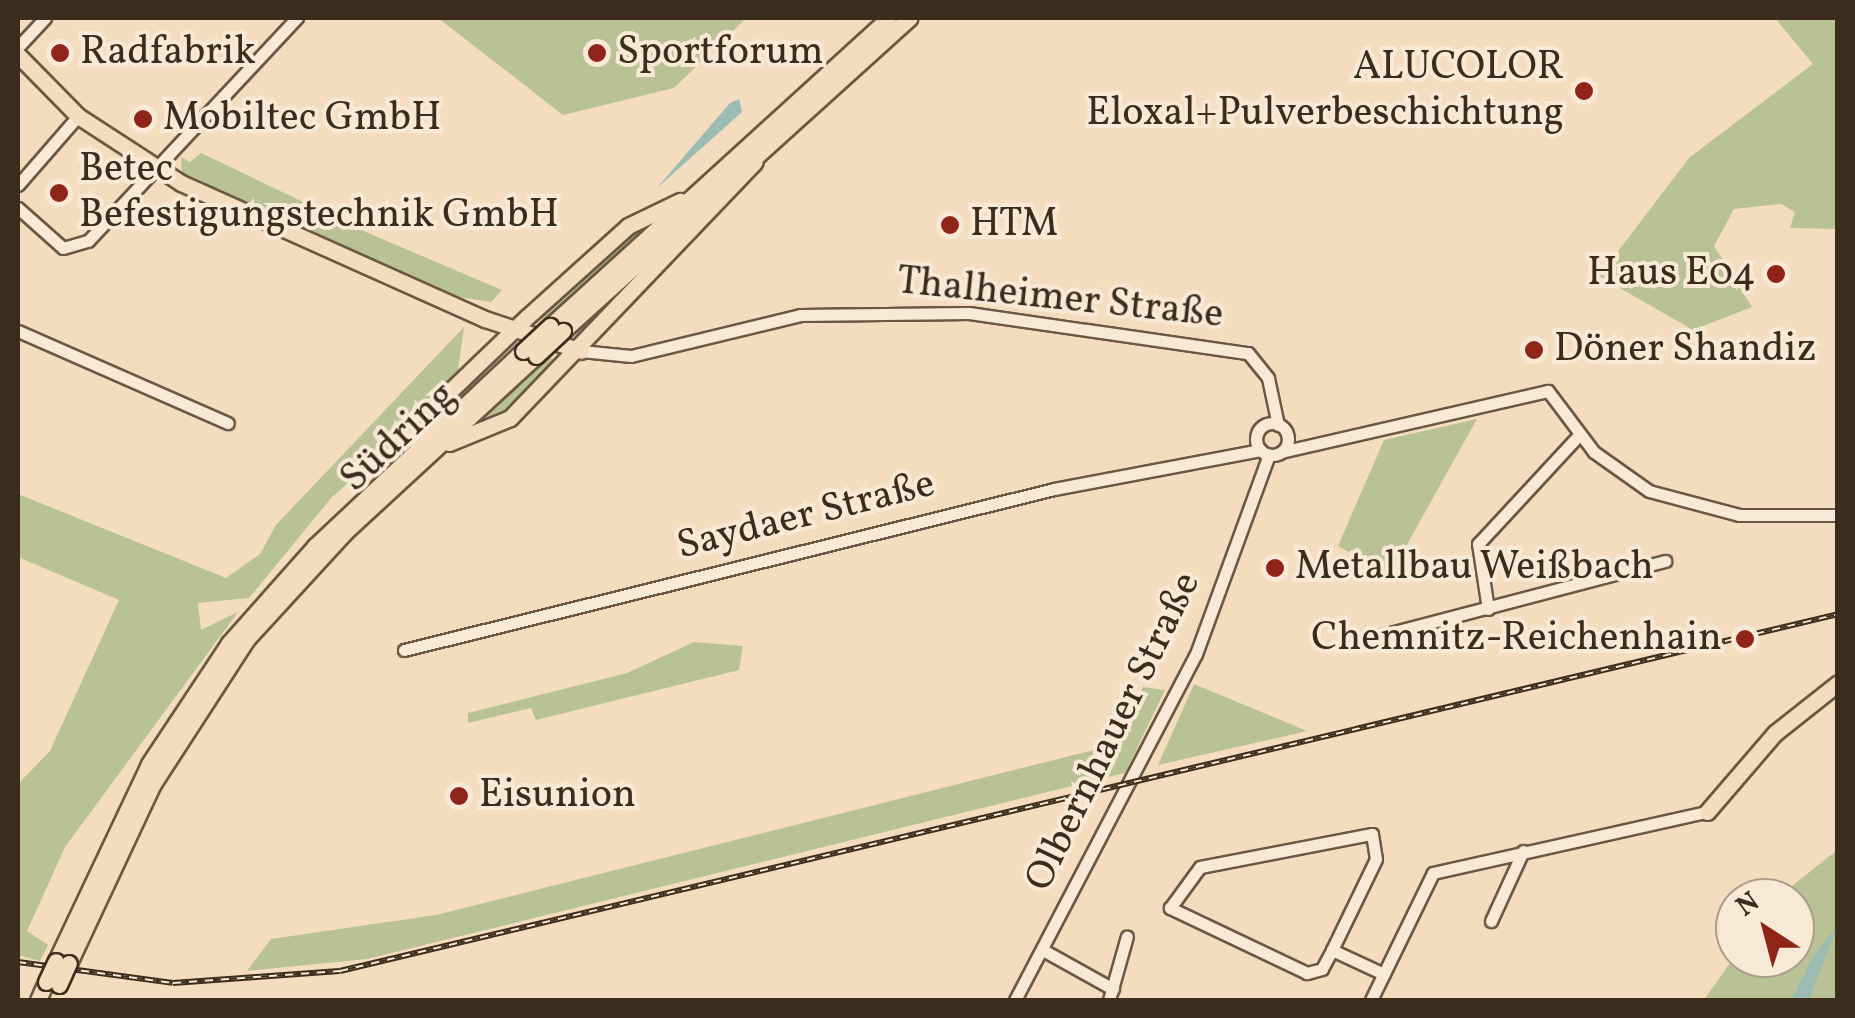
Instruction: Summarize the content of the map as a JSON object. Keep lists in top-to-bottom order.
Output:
{
  "streets": {
    "main road": ["Thalheimer Straße", "Südring"],
    "street": ["Saydaer Straße", "Olbernhauer Straße"]
  },
  "crossings": [
    ["Saydaer Straße", "Olbernhauer Straße"]
  ],
  "places": [
    "Radfabrik",
    "Sportforum",
    "ALUCOLOR Eloxal+Pulverbeschichtung",
    "Mobiltec GmbH",
    "Betec Befestigungstechnik GmbH",
    "HTM",
    "Haus E04",
    "Döner Shandiz",
    "Metallbau Weißbach",
    "Chemnitz-Reichenhain",
    "Eisunion"
  ],
  "north": "top left"
}
